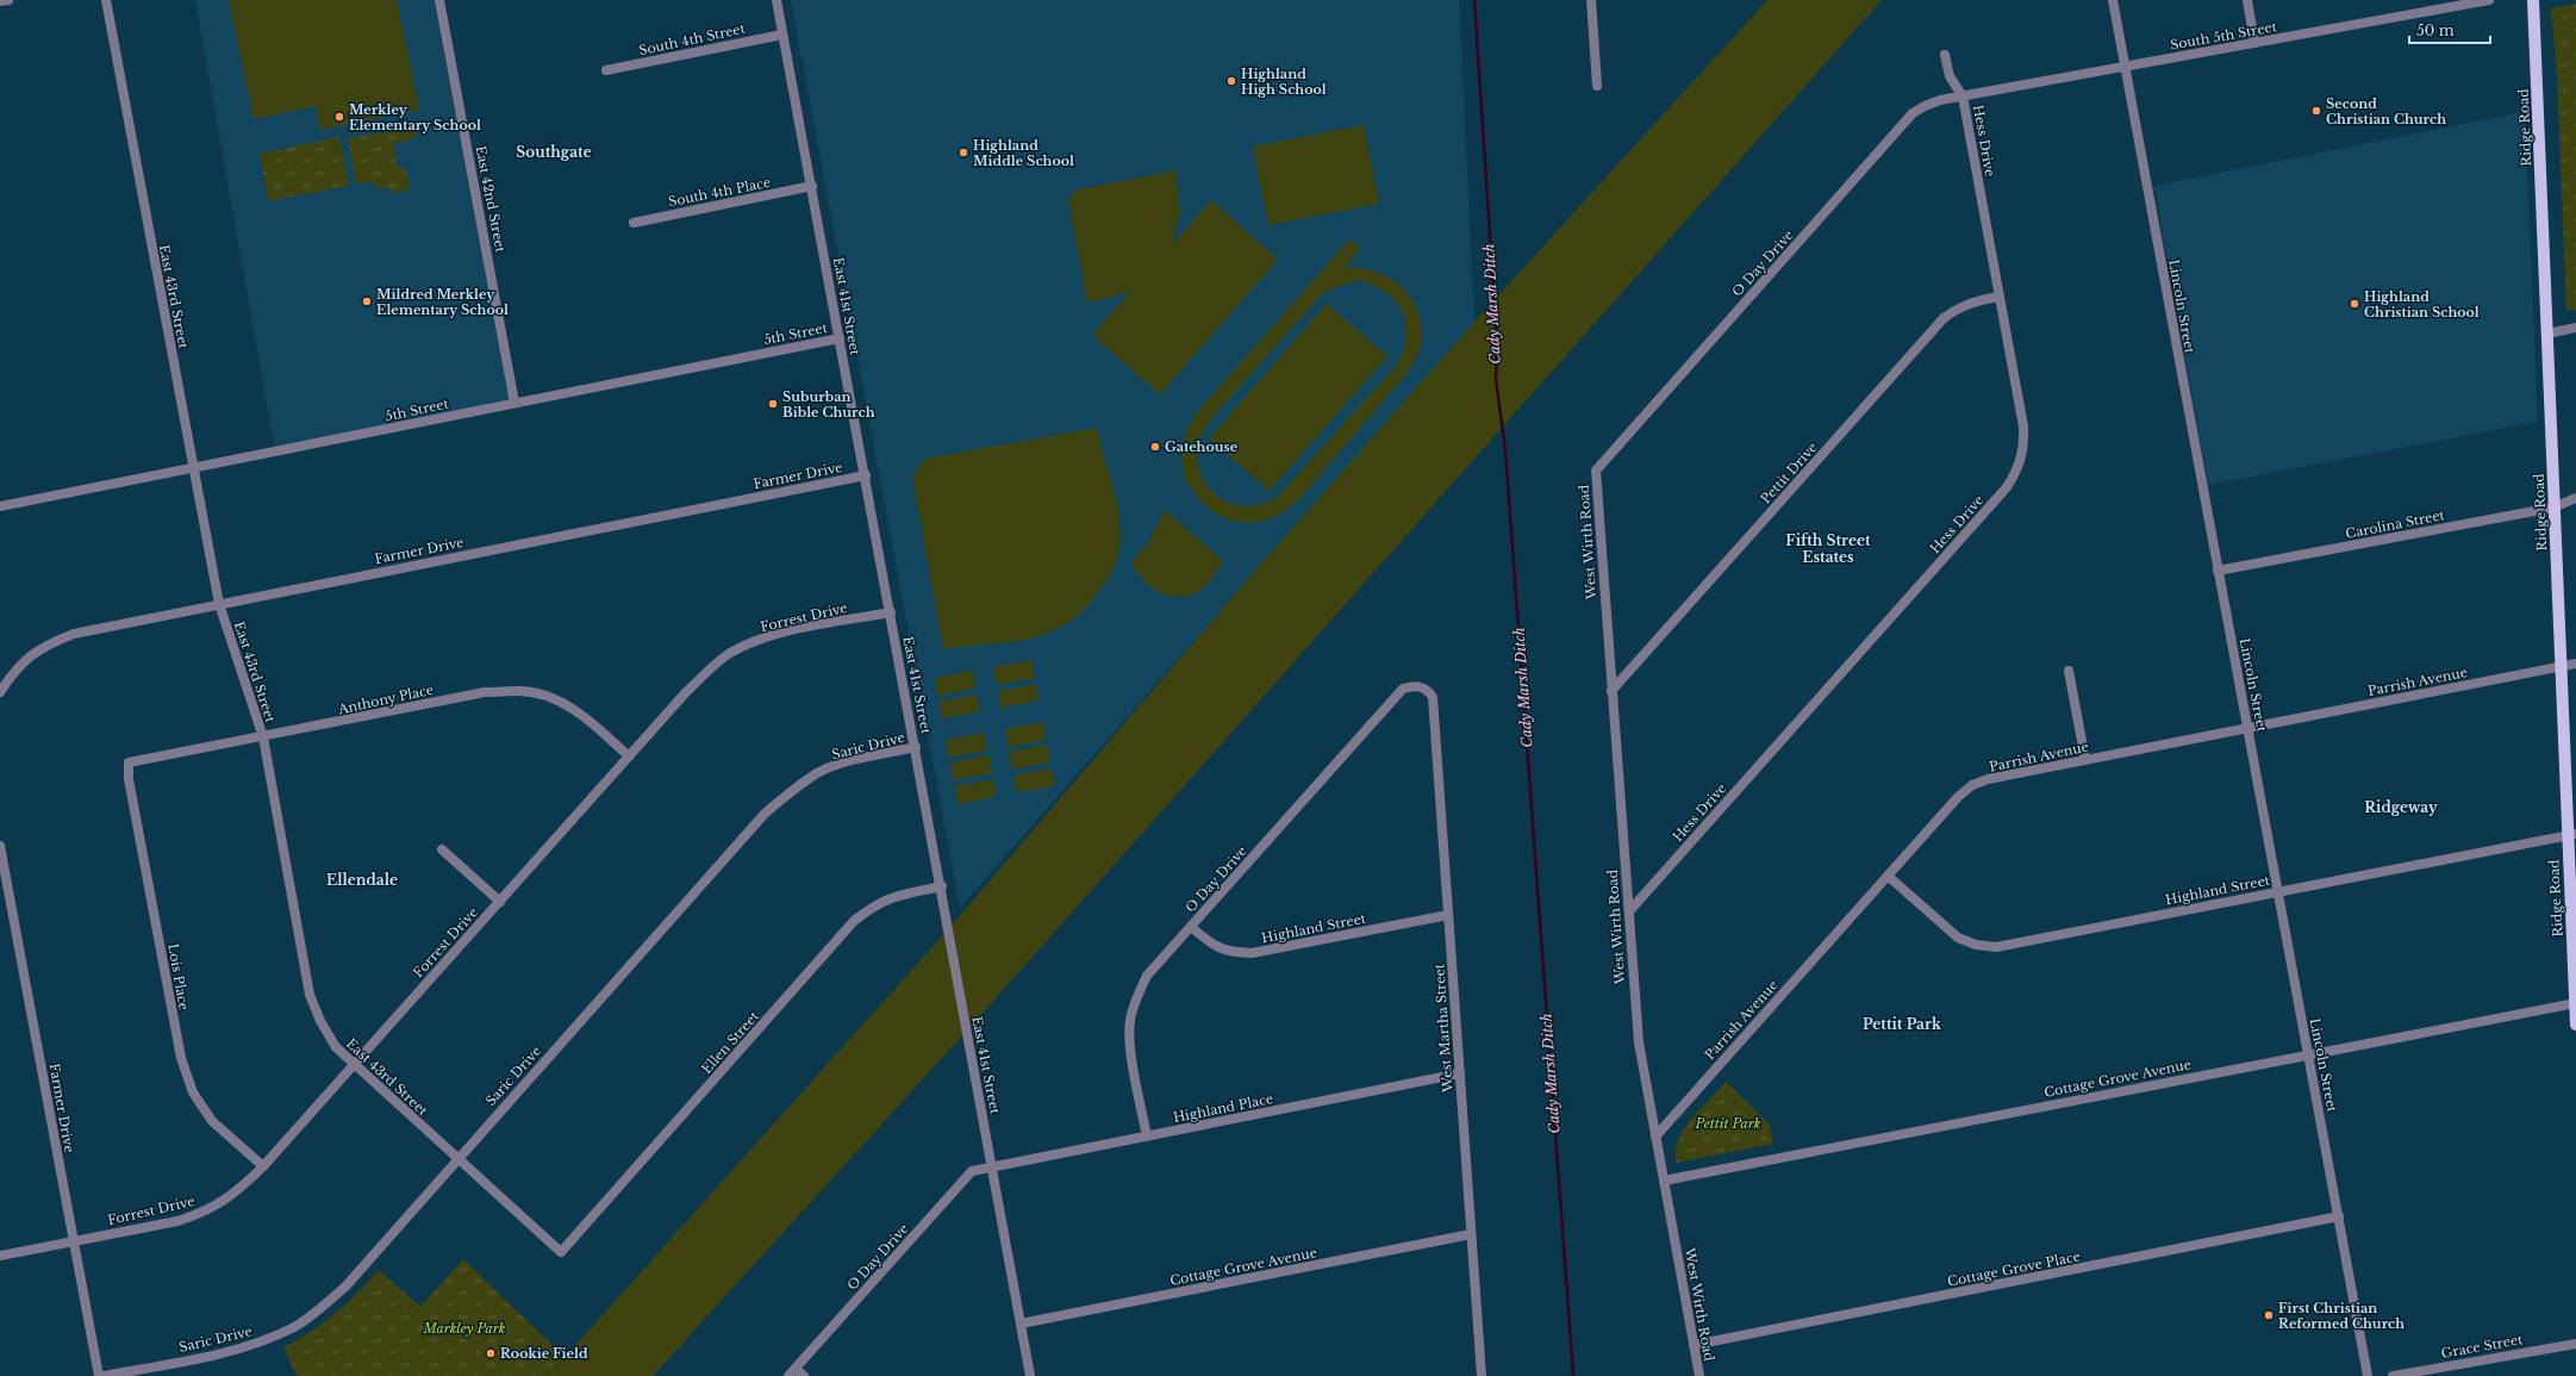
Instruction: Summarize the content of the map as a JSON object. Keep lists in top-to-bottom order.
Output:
{
  "streets": {
    "main road": ["Ridge Road"],
    "street": [
      "South 5th Street",
      "South 4th Street",
      "Hess Drive",
      "South 4th Place",
      "East 42nd Street",
      "O Day Drive",
      "East 43rd Street",
      "East 41st Street",
      "Lincoln Street",
      "5th Street",
      "Pettit Drive",
      "Farmer Drive",
      "Carolina Street",
      "West Wirth Road",
      "Forrest Drive",
      "Parrish Avenue",
      "Anthony Place",
      "Saric Drive",
      "Highland Street",
      "Lois Place",
      "West Martha Street",
      "Ellen Street",
      "Cottage Grove Avenue",
      "Highland Place",
      "Cottage Grove Place",
      "Grace Street"
    ]
  },
  "crossings": [
    ["South 5th Street", "Hess Drive"],
    ["South 5th Street", "O Day Drive"],
    ["South 5th Street", "Lincoln Street"],
    ["South 4th Street", "East 41st Street"],
    ["Ridge Road", "Carolina Street"],
    ["Ridge Road", "Parrish Avenue"],
    ["Ridge Road", "Highland Street"],
    ["Ridge Road", "Cottage Grove Avenue"],
    ["Hess Drive", "O Day Drive"],
    ["Hess Drive", "Pettit Drive"],
    ["Hess Drive", "West Wirth Road"],
    ["South 4th Place", "East 41st Street"],
    ["East 42nd Street", "5th Street"],
    ["O Day Drive", "East 41st Street"],
    ["O Day Drive", "West Wirth Road"],
    ["O Day Drive", "Highland Street"],
    ["O Day Drive", "West Martha Street"],
    ["O Day Drive", "Highland Place"],
    ["East 43rd Street", "5th Street"],
    ["East 43rd Street", "Farmer Drive"],
    ["East 43rd Street", "Forrest Drive"],
    ["East 43rd Street", "Anthony Place"],
    ["East 43rd Street", "Saric Drive"],
    ["East 43rd Street", "Ellen Street"],
    ["East 41st Street", "5th Street"],
    ["East 41st Street", "Farmer Drive"],
    ["East 41st Street", "Forrest Drive"],
    ["East 41st Street", "Saric Drive"],
    ["East 41st Street", "Ellen Street"],
    ["East 41st Street", "Cottage Grove Avenue"],
    ["East 41st Street", "Highland Place"],
    ["Lincoln Street", "Carolina Street"],
    ["Lincoln Street", "Parrish Avenue"],
    ["Lincoln Street", "Highland Street"],
    ["Lincoln Street", "Cottage Grove Avenue"],
    ["Lincoln Street", "Cottage Grove Place"],
    ["Pettit Drive", "West Wirth Road"],
    ["Farmer Drive", "Forrest Drive"],
    ["West Wirth Road", "Parrish Avenue"],
    ["West Wirth Road", "Cottage Grove Avenue"],
    ["West Wirth Road", "Cottage Grove Place"],
    ["Forrest Drive", "Anthony Place"],
    ["Forrest Drive", "Lois Place"],
    ["Parrish Avenue", "Highland Street"],
    ["Anthony Place", "Lois Place"],
    ["Highland Street", "West Martha Street"],
    ["West Martha Street", "Cottage Grove Avenue"],
    ["West Martha Street", "Highland Place"]
  ],
  "districts": [
    "Southgate",
    "Fifth Street Estates",
    "Ridgeway",
    "Ellendale",
    "Pettit Park"
  ],
  "water": ["Cady Marsh Ditch"],
  "parks": ["Pettit Park", "Markley Park"],
  "places": [
    "Highland High School",
    "Second Christian Church",
    "Merkley Elementary School",
    "Highland Middle School",
    "Mildred Merkley Elementary School",
    "Highland Christian School",
    "Suburban Bible Church",
    "Gatehouse",
    "First Christian Reformed Church",
    "Rookie Field"
  ],
  "scale_bar": "50 m"
}
